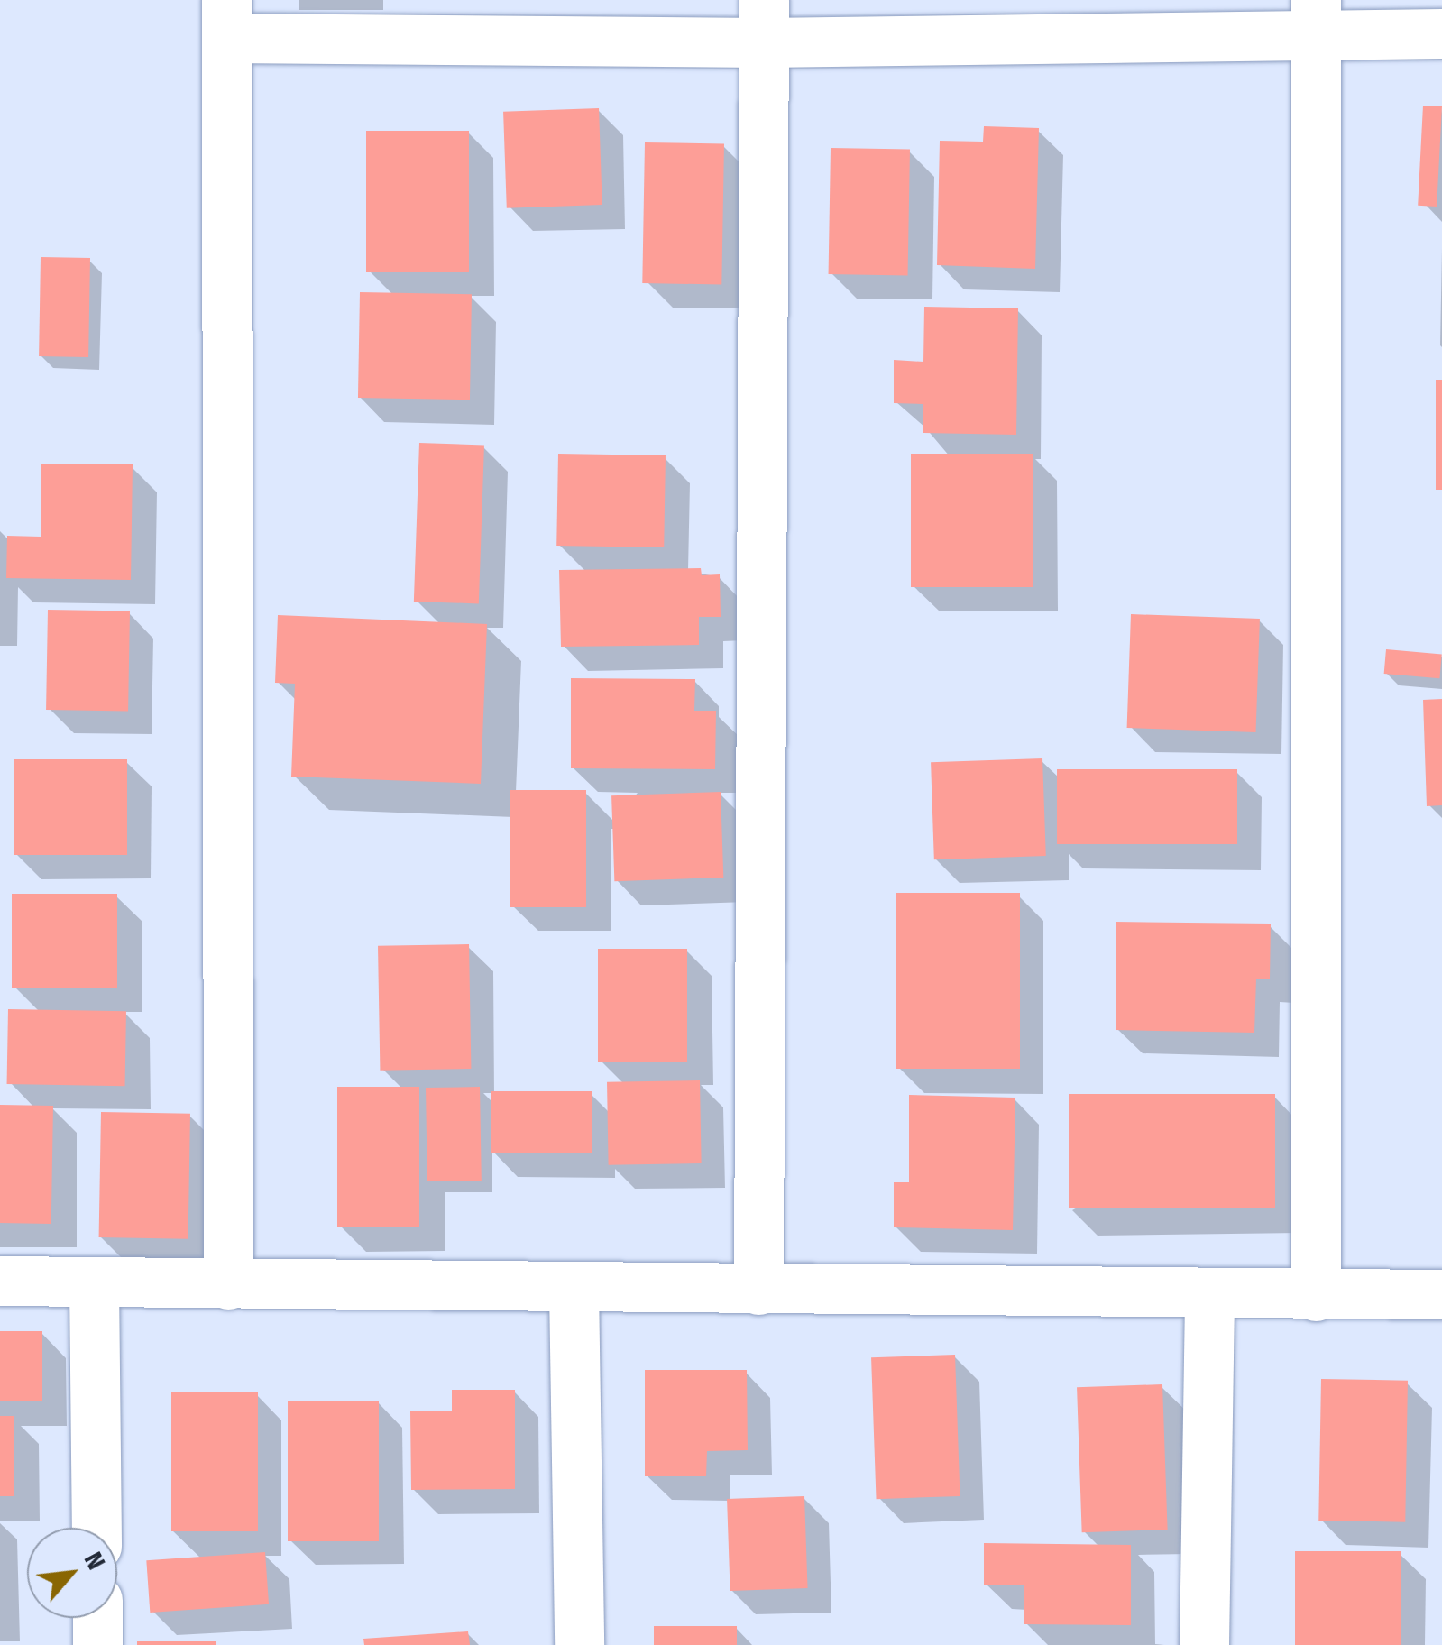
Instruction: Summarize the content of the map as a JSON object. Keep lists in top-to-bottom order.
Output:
{
  "north": "top right"
}
